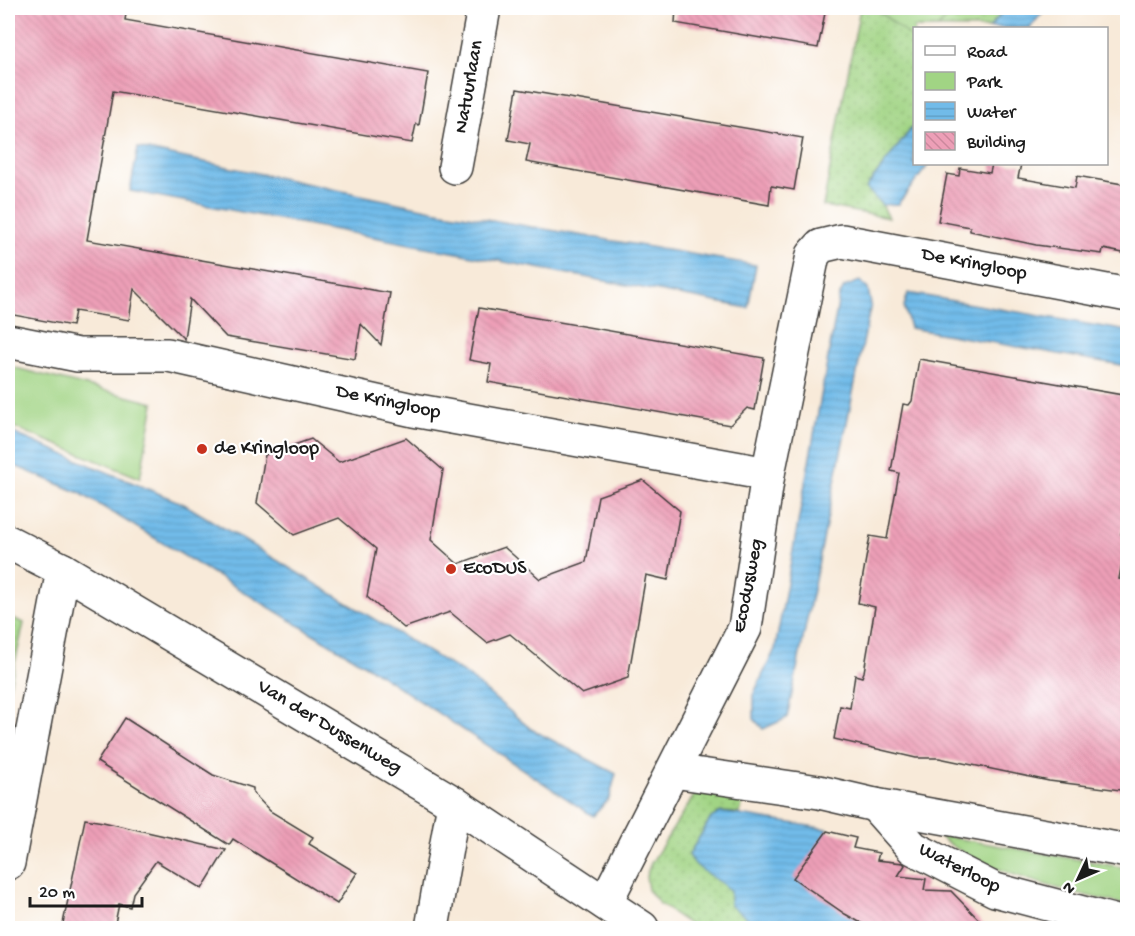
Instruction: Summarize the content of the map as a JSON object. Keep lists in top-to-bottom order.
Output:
{
  "streets": {
    "street": [
      "Natuurlaan",
      "De Kringloop",
      "Ecodusweg",
      "Van der Dussenweg",
      "Waterloop"
    ]
  },
  "crossings": [
    ["De Kringloop", "Ecodusweg"],
    ["Ecodusweg", "Van der Dussenweg"],
    ["Ecodusweg", "Waterloop"]
  ],
  "places": ["de Kringloop", "EcoDUS"],
  "legend": [
    "Road",
    "Park",
    "Water",
    "Building"
  ],
  "scale_bar": "20 m",
  "north": "bottom left"
}
